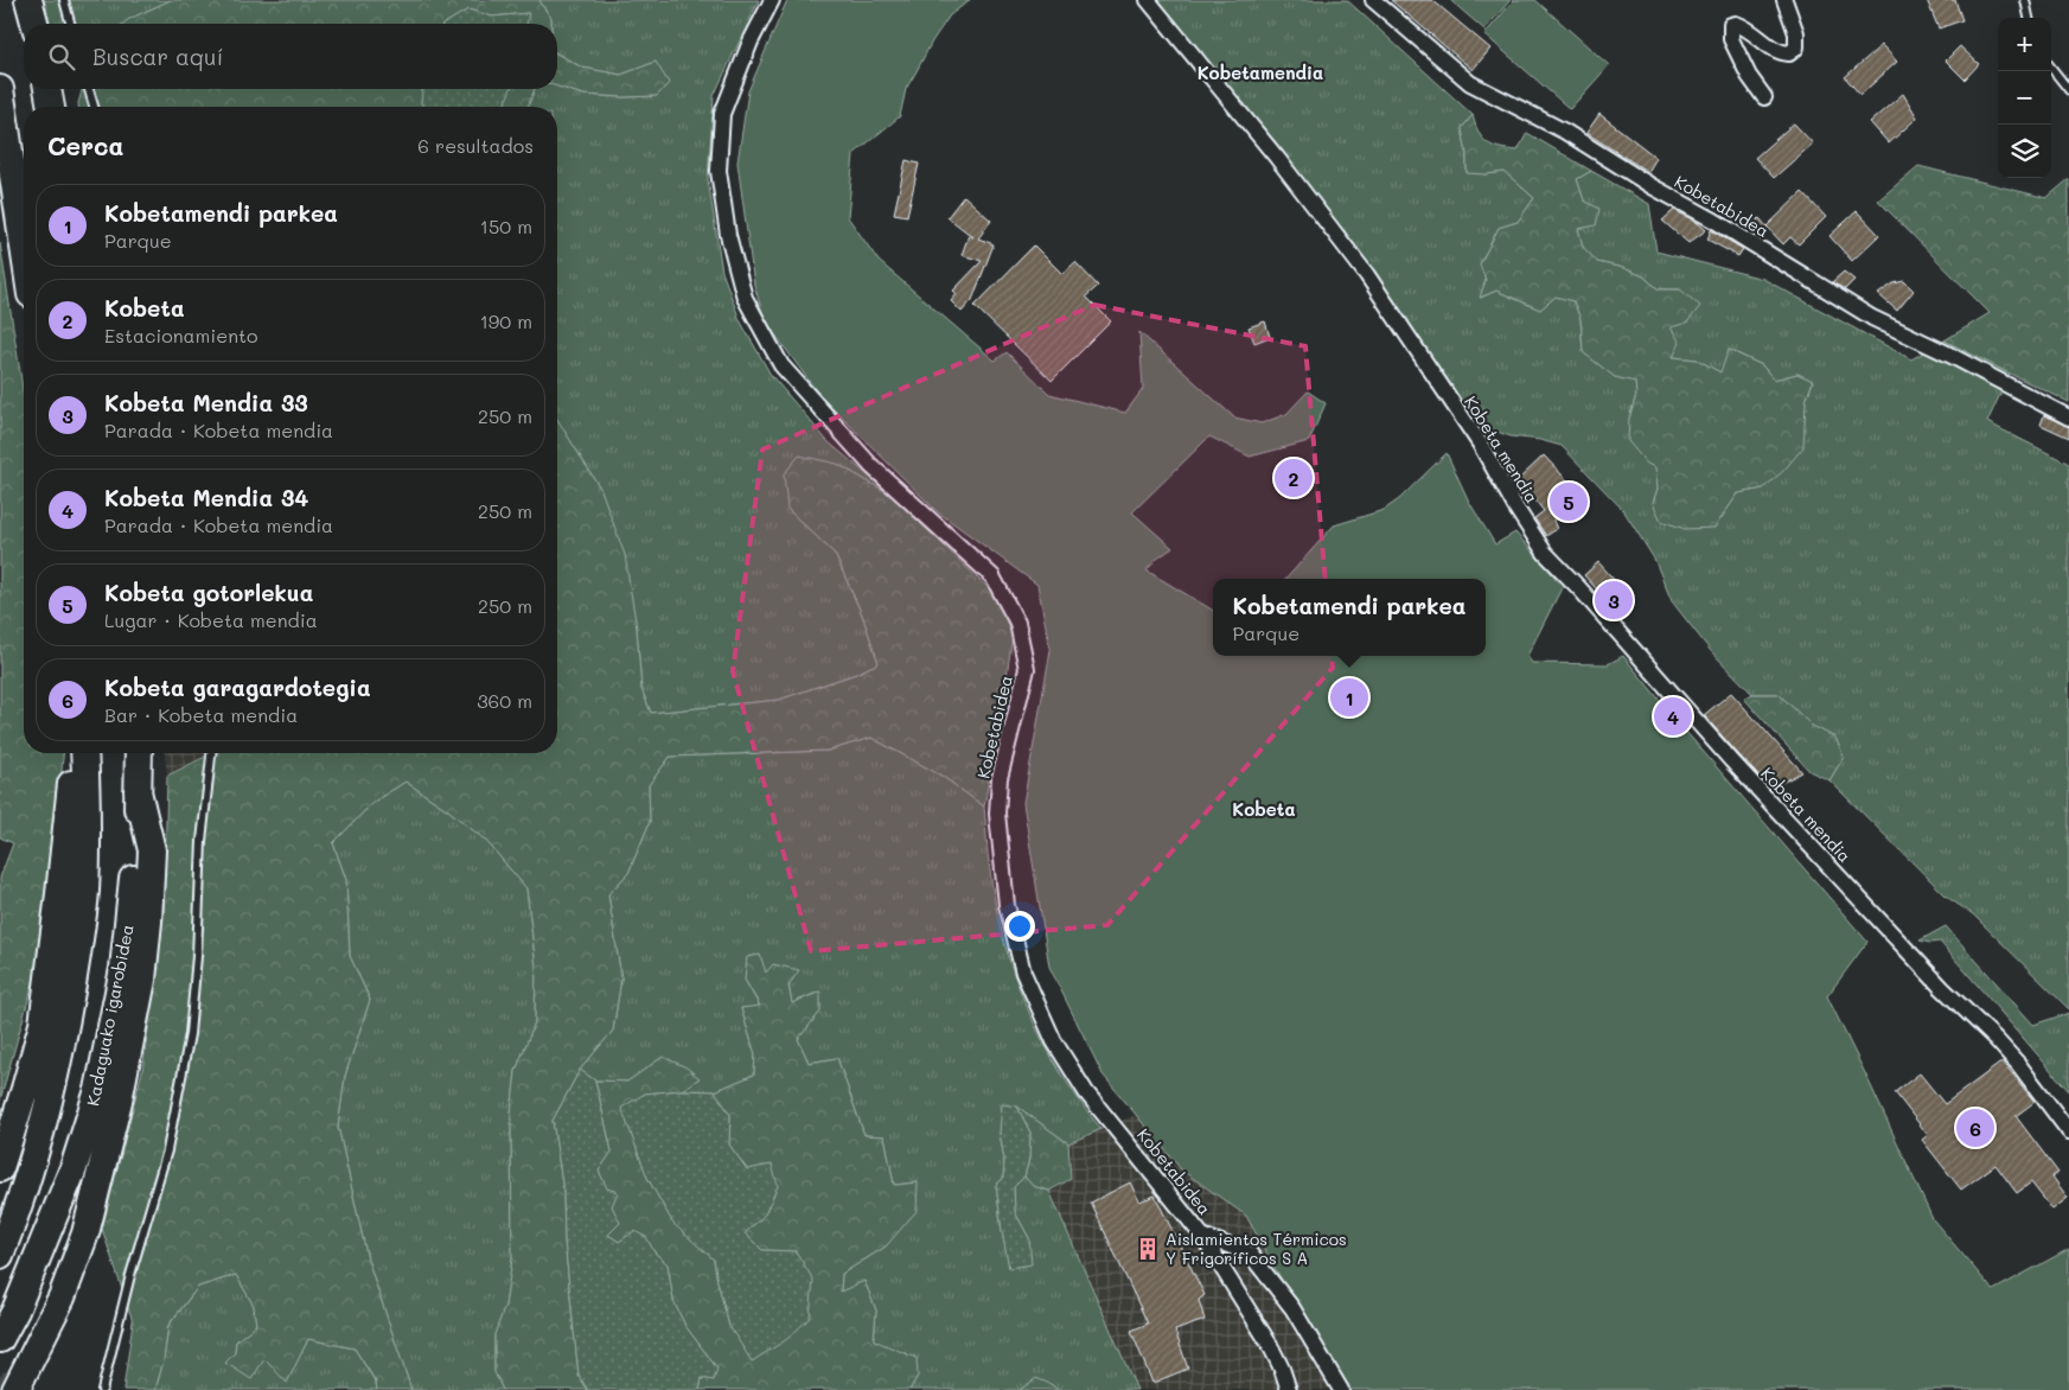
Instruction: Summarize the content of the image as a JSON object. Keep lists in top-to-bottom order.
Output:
{
  "streets": {
    "highway": ["Kadaguako igarobidea"],
    "street": ["Kobetabidea", "Kobeta mendia"]
  },
  "districts": ["Kobetamendia", "Kobeta"],
  "places": {
    "building": ["Aislamientos Térmicos Y Frigoríficos S A"]
  },
  "page": {
    "map_buttons": ["+", "−"],
    "search": "Buscar aquí",
    "heading": ["Cerca", "6 resultados"],
    "list": [
      {
        "mark": "1",
        "name": "Kobetamendi parkea",
        "note": "Parque",
        "value": "150 m"
      },
      {
        "mark": "2",
        "name": "Kobeta",
        "note": "Estacionamiento",
        "value": "190 m"
      },
      {
        "mark": "3",
        "name": "Kobeta Mendia 33",
        "note": "Parada · Kobeta mendia",
        "value": "250 m"
      },
      {
        "mark": "4",
        "name": "Kobeta Mendia 34",
        "note": "Parada · Kobeta mendia",
        "value": "250 m"
      },
      {
        "mark": "5",
        "name": "Kobeta gotorlekua",
        "note": "Lugar · Kobeta mendia",
        "value": "250 m"
      },
      {
        "mark": "6",
        "name": "Kobeta garagardotegia",
        "note": "Bar · Kobeta mendia",
        "value": "360 m"
      }
    ],
    "pins": [
      "2",
      "5",
      "3",
      "1",
      "4",
      "6"
    ],
    "popup": ["Kobetamendi parkea", "Parque"]
  }
}
